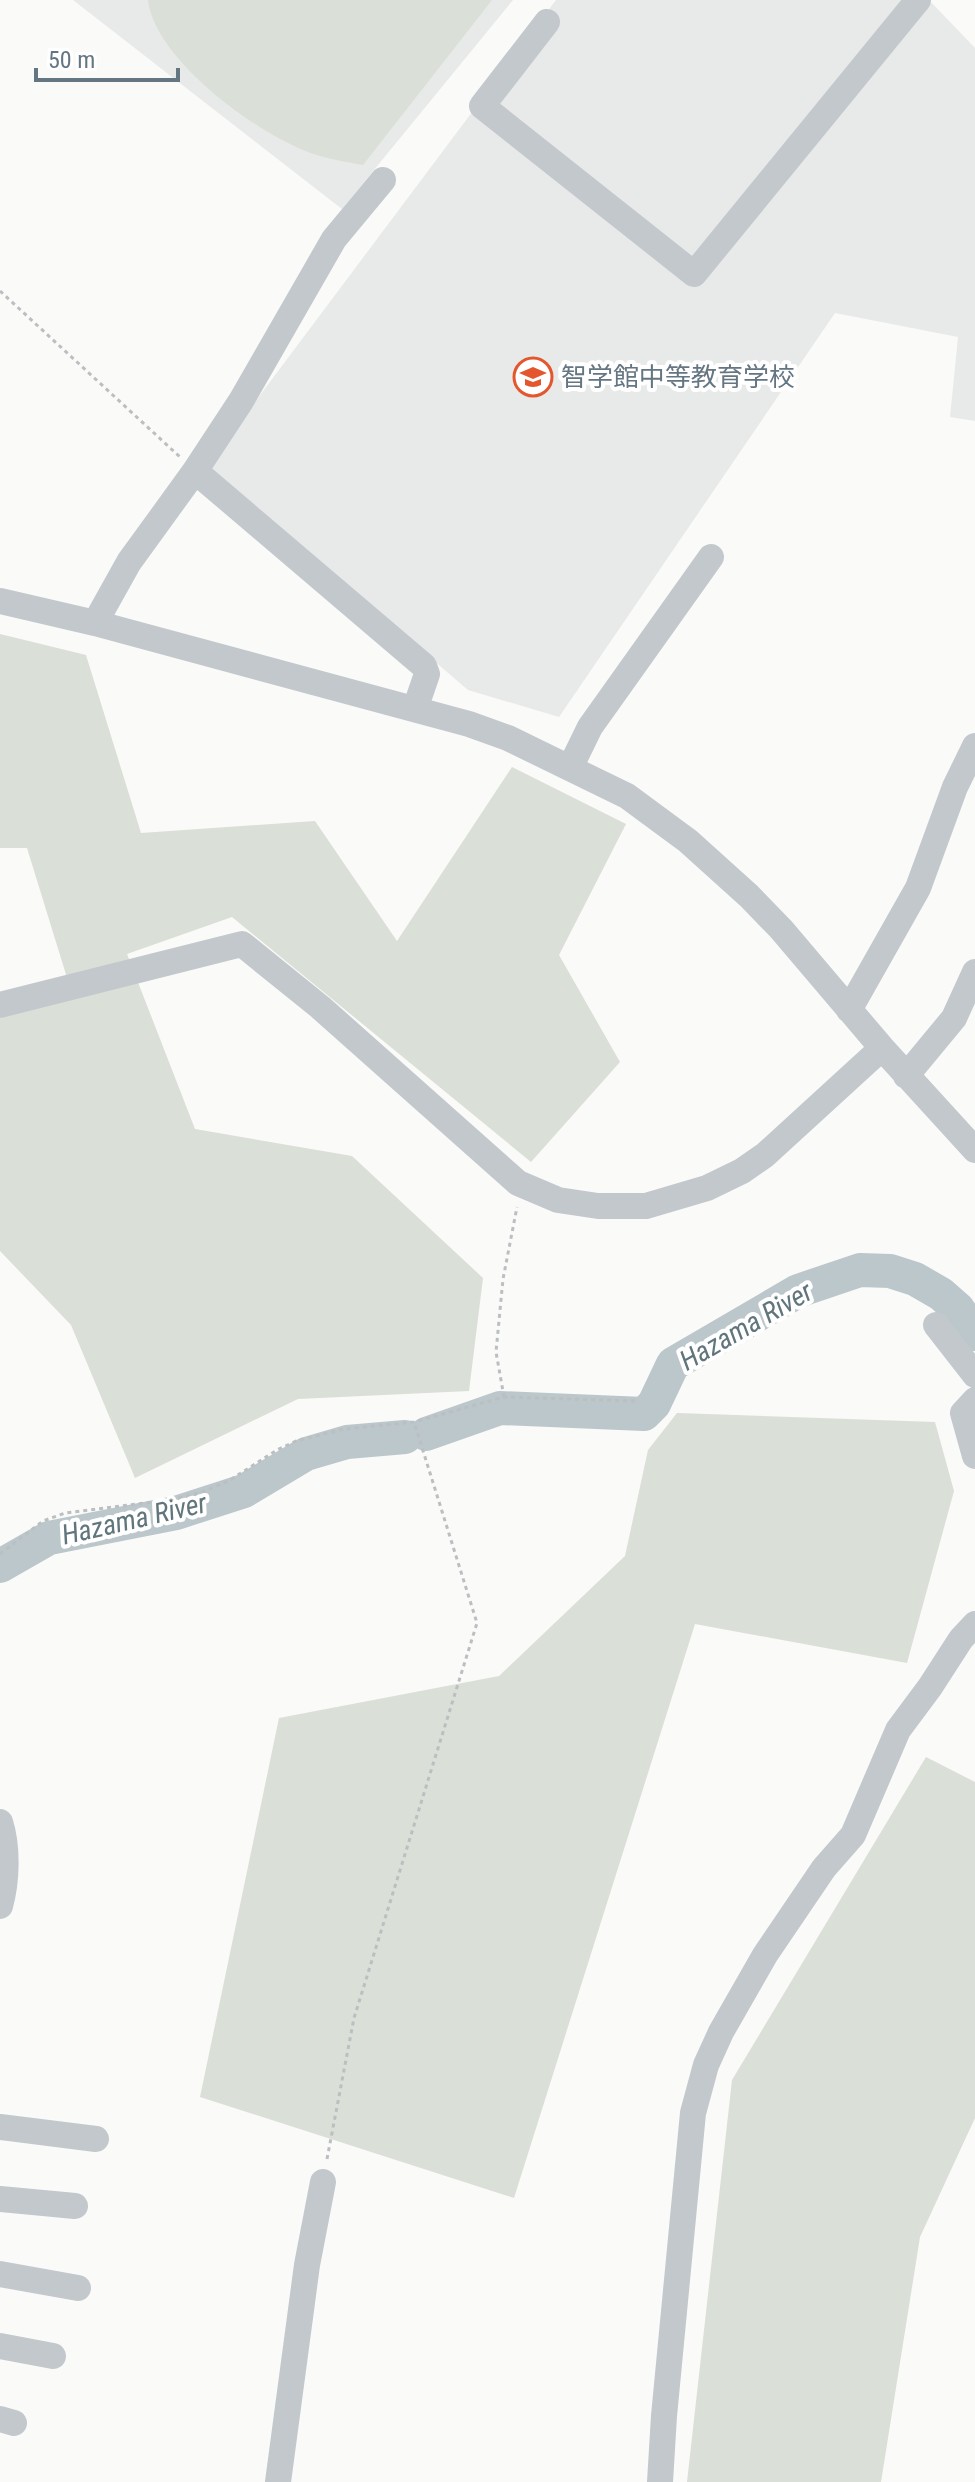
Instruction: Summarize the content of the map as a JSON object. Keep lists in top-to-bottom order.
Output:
{
  "water": ["Hazama River"],
  "places": {
    "school or university": ["智学館中等教育学校"]
  },
  "scale_bar": "50 m"
}
